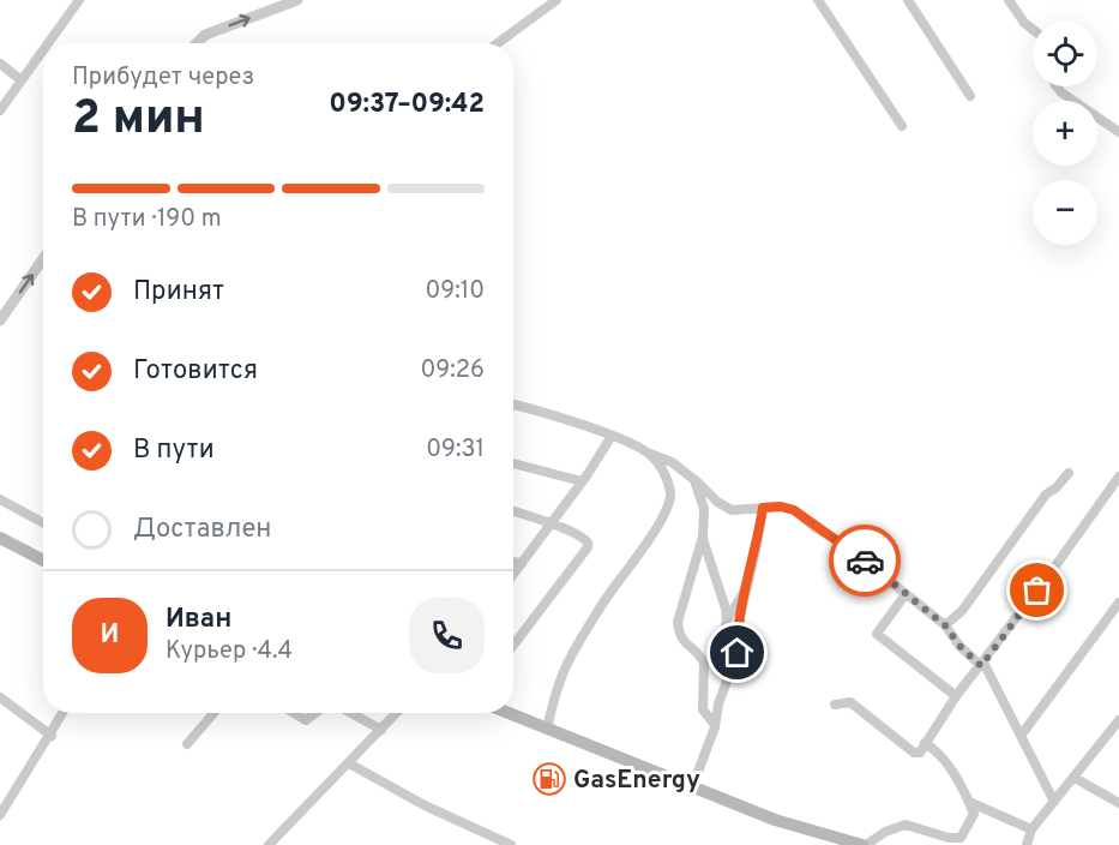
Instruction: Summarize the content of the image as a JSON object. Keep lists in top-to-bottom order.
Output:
{
  "places": {
    "fuel station": ["GasEnergy"]
  },
  "page": {
    "map_buttons": ["+", "−"],
    "heading": ["2 мин", "Прибудет через", "09:37–09:42"],
    "panel": ["Иван", "Курьер · 4.4"],
    "bar": "В пути · 190 m",
    "list": [
      ["Принят", "09:10"],
      ["Готовится", "09:26"],
      ["В пути", "09:31"],
      "Доставлен"
    ],
    "round": "И"
  }
}
